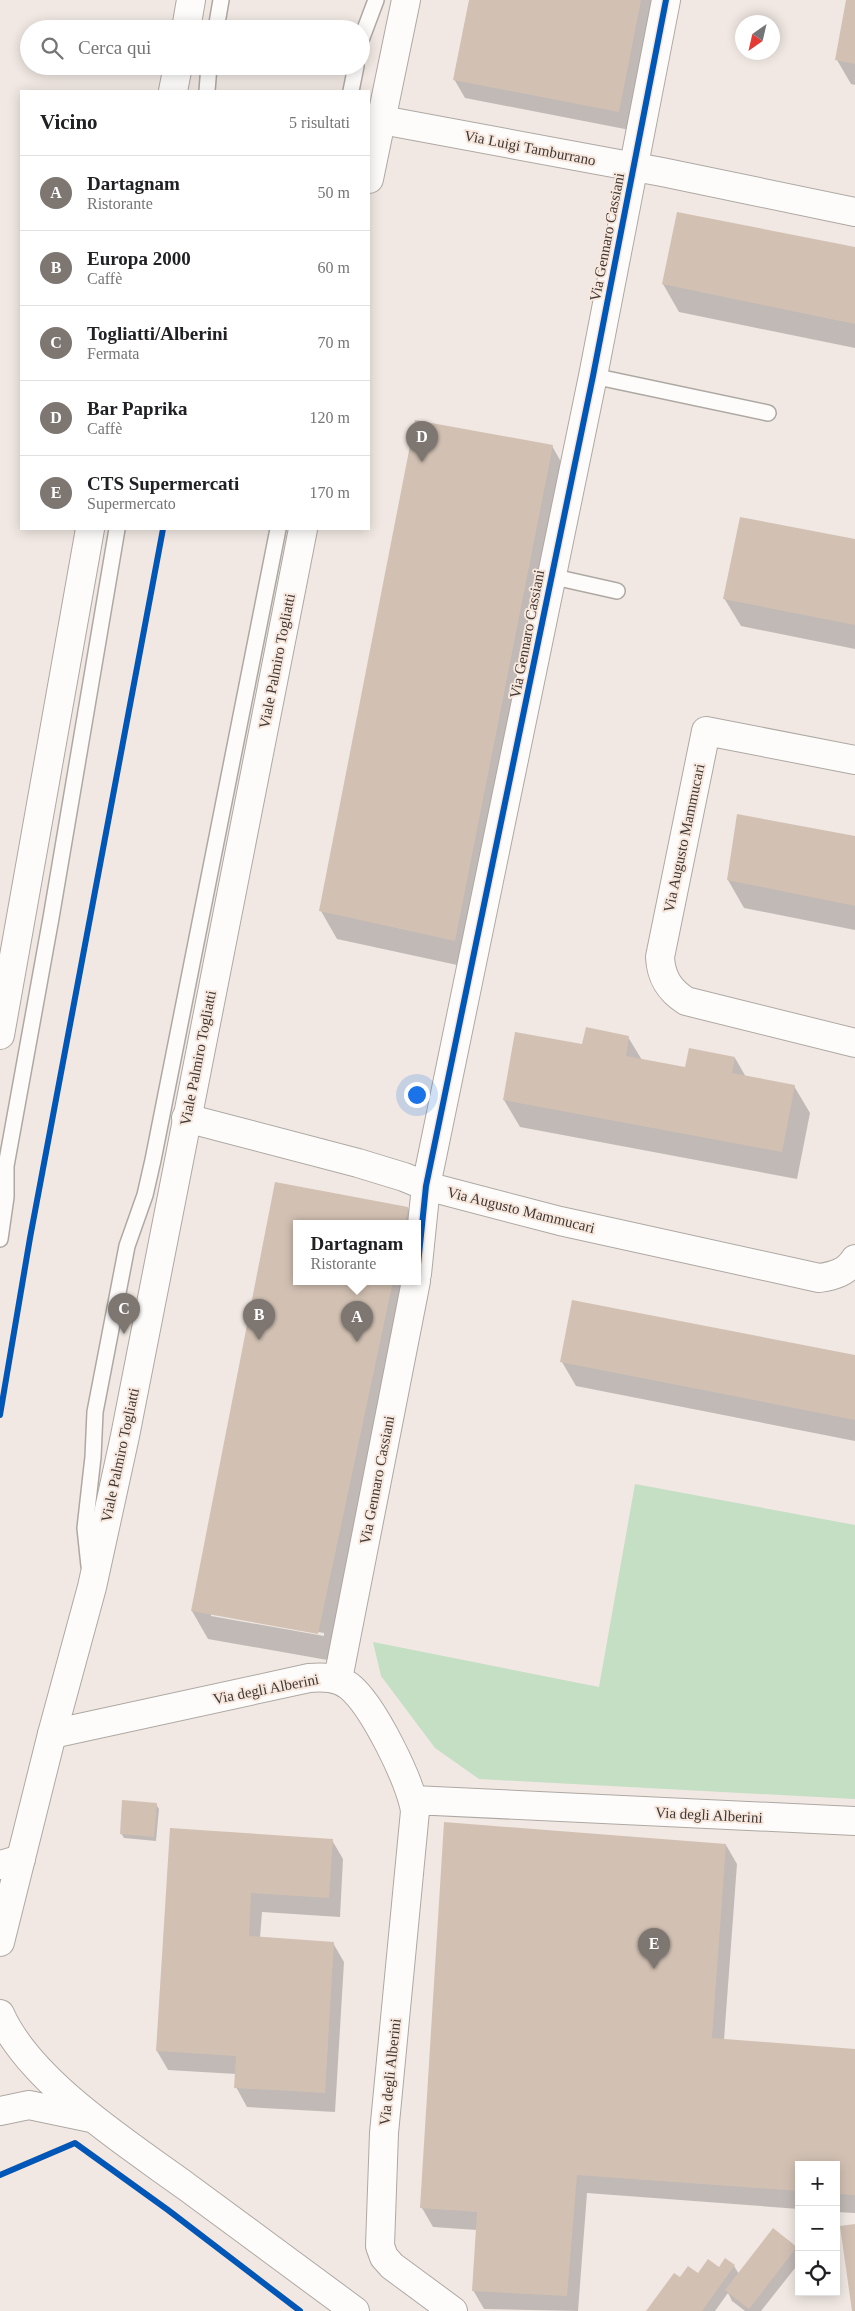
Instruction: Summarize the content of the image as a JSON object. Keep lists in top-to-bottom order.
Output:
{
  "streets": {
    "street": [
      "Via Luigi Tamburrano",
      "Via Gennaro Cassiani",
      "Viale Palmiro Togliatti",
      "Via Augusto Mammucari",
      "Via degli Alberini"
    ]
  },
  "crossings": [
    ["Via Luigi Tamburrano", "Via Gennaro Cassiani"],
    ["Via Gennaro Cassiani", "Via Augusto Mammucari"],
    ["Via Gennaro Cassiani", "Via degli Alberini"],
    ["Viale Palmiro Togliatti", "Via Augusto Mammucari"],
    ["Viale Palmiro Togliatti", "Via degli Alberini"]
  ],
  "north": "bottom left",
  "page": {
    "search": "Cerca qui",
    "heading": ["Vicino", "5 risultati"],
    "list": [
      {
        "mark": "A",
        "name": "Dartagnam",
        "note": "Ristorante",
        "value": "50 m"
      },
      {
        "mark": "B",
        "name": "Europa 2000",
        "note": "Caffè",
        "value": "60 m"
      },
      {
        "mark": "C",
        "name": "Togliatti/Alberini",
        "note": "Fermata",
        "value": "70 m"
      },
      {
        "mark": "D",
        "name": "Bar Paprika",
        "note": "Caffè",
        "value": "120 m"
      },
      {
        "mark": "E",
        "name": "CTS Supermercati",
        "note": "Supermercato",
        "value": "170 m"
      }
    ],
    "pins": [
      "D",
      "C",
      "B",
      "A",
      "E"
    ],
    "popup": ["Dartagnam", "Ristorante"],
    "map_buttons": ["+", "−"]
  }
}
